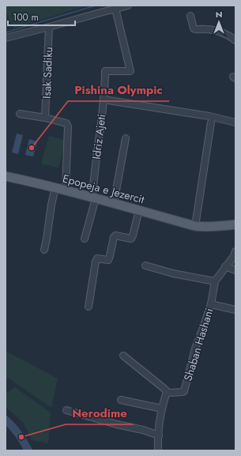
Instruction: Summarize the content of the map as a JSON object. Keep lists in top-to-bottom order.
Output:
{
  "streets": {
    "main road": ["Epopeja e Jezercit"],
    "street": ["Isak Sadiku", "Idriz Ajeti", "Shaban Hashani"]
  },
  "crossings": [
    ["Idriz Ajeti", "Epopeja e Jezercit"]
  ],
  "places": ["Pishina Olympic", "Nerodime"],
  "scale_bar": "100 m",
  "north": "top"
}
